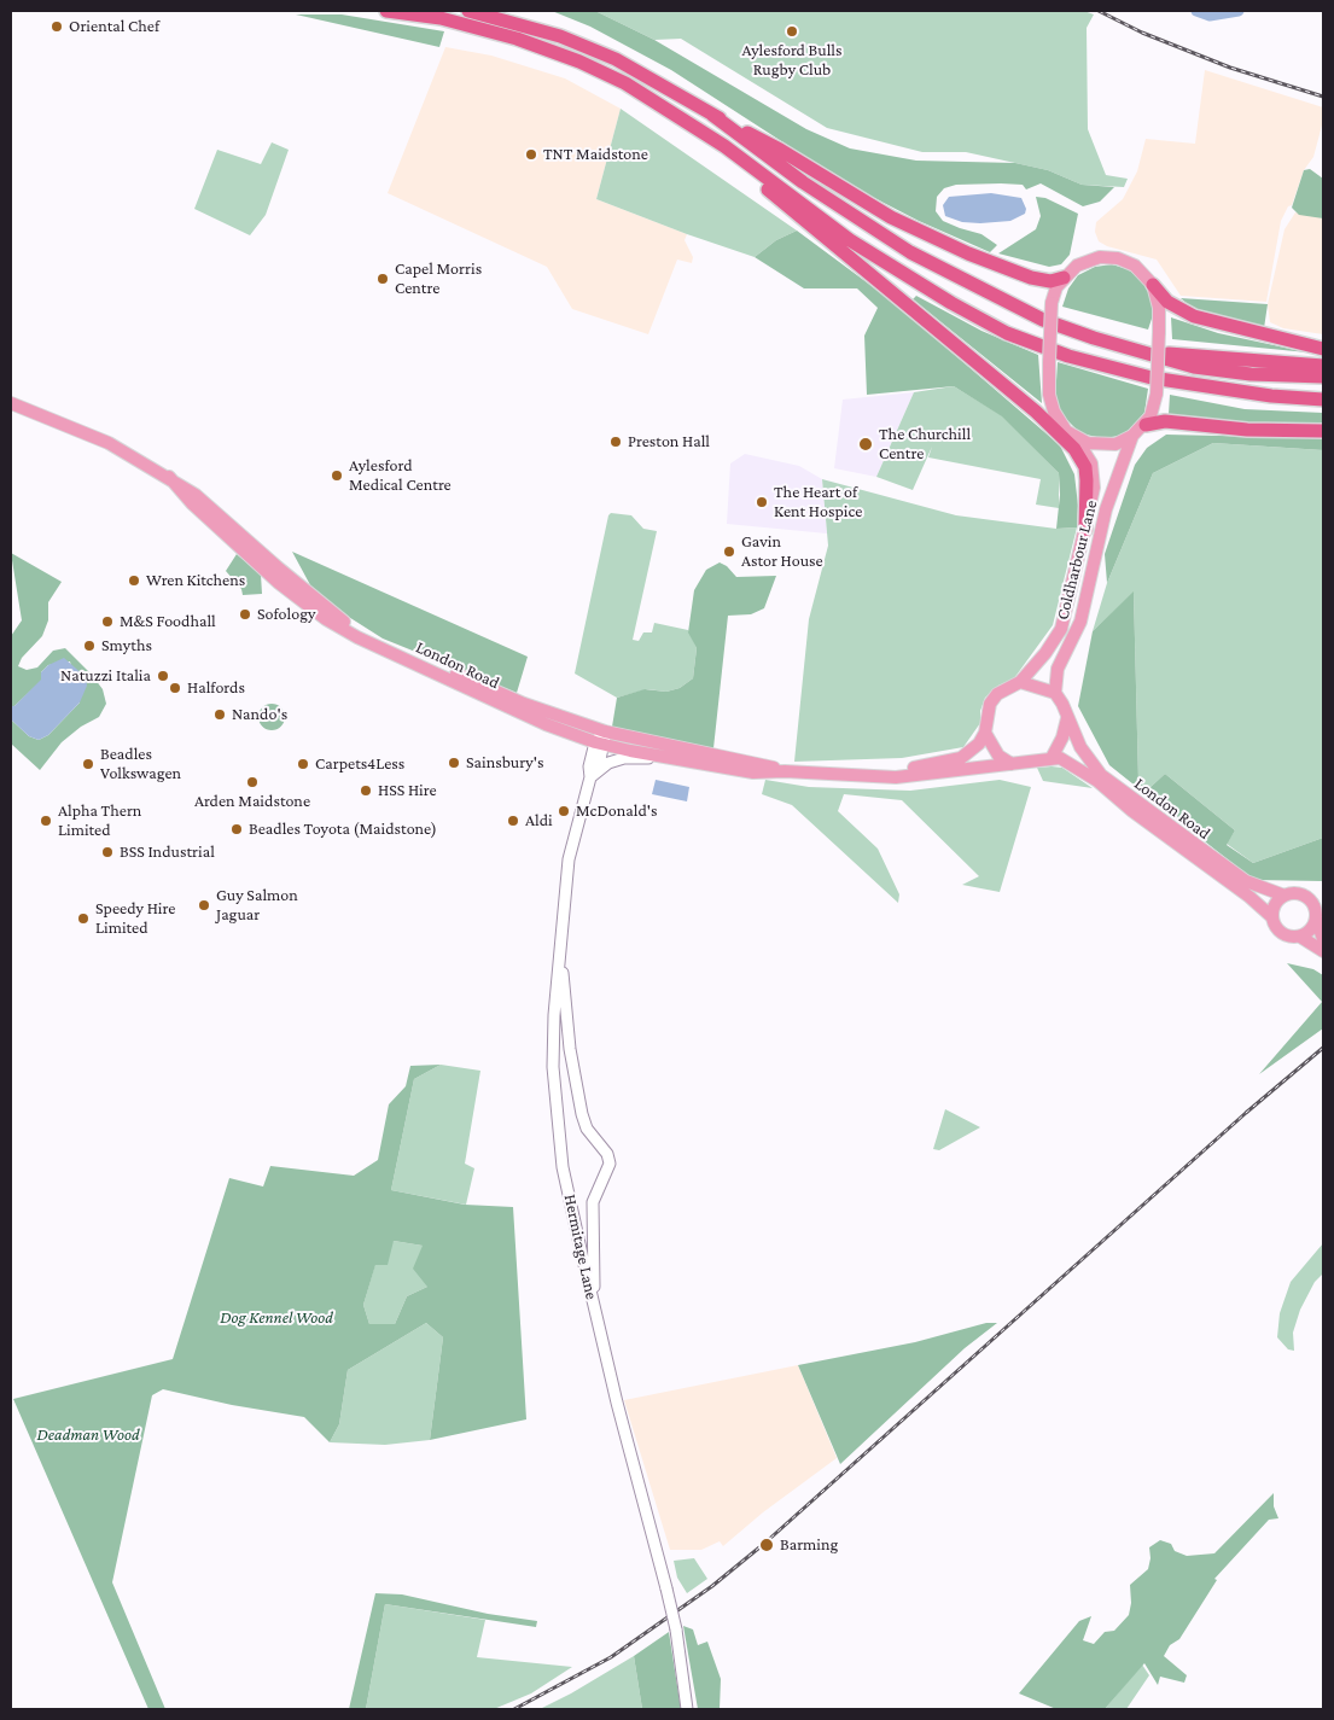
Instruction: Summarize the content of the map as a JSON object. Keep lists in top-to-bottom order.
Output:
{
  "streets": {
    "main road": ["Coldharbour Lane", "London Road", "Hermitage Lane"]
  },
  "crossings": [
    ["Coldharbour Lane", "London Road"],
    ["London Road", "Hermitage Lane"]
  ],
  "parks": ["Dog Kennel Wood", "Deadman Wood"],
  "places": [
    "Oriental Chef",
    "Aylesford Bulls Rugby Club",
    "TNT Maidstone",
    "Capel Morris Centre",
    "Preston Hall",
    "The Churchill Centre",
    "Aylesford Medical Centre",
    "The Heart of Kent Hospice",
    "Gavin Astor House",
    "Wren Kitchens",
    "Sofology",
    "M&S Foodhall",
    "Smyths",
    "Natuzzi Italia",
    "Halfords",
    "Nando's",
    "Sainsbury's",
    "Beadles Volkswagen",
    "Carpets4Less",
    "Arden Maidstone",
    "HSS Hire",
    "McDonald's",
    "Alpha Thern Limited",
    "Aldi",
    "Beadles Toyota (Maidstone)",
    "BSS Industrial",
    "Guy Salmon Jaguar",
    "Speedy Hire Limited",
    "Barming"
  ]
}
